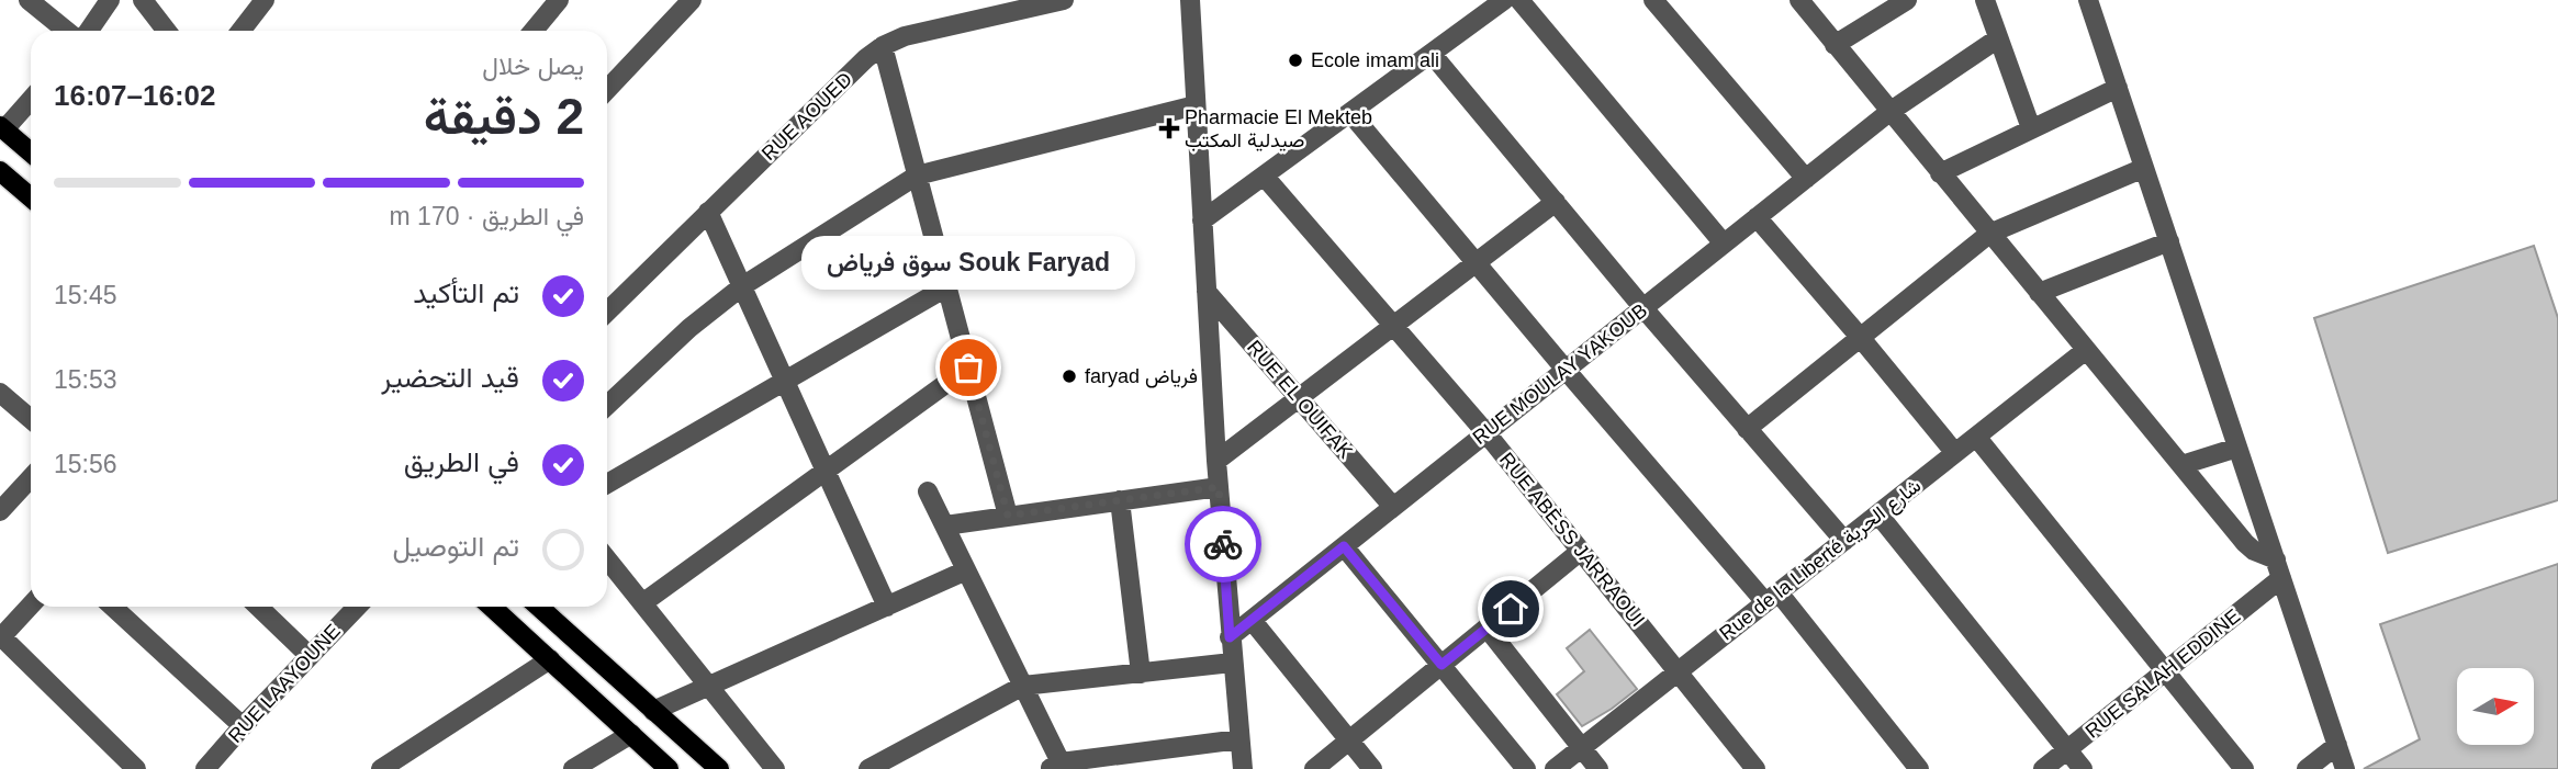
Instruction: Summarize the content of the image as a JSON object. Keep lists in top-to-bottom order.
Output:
{
  "streets": {
    "street": [
      "RUE AOUED",
      "RUE MOULAY YAKOUB",
      "RUE EL OUIFAK",
      "RUE ABÈSS JARRAOUI",
      "Rue de la Liberté شارع الحرية",
      "RUE SALAH EDDINE",
      "RUE LAAYOUNE"
    ]
  },
  "crossings": [
    ["RUE MOULAY YAKOUB", "RUE EL OUIFAK"],
    ["RUE MOULAY YAKOUB", "RUE ABÈSS JARRAOUI"],
    ["RUE ABÈSS JARRAOUI", "Rue de la Liberté شارع الحرية"]
  ],
  "places": {
    "other": ["Ecole imam ali", "Souk Faryad سوق فرياض", "faryad فرياض"],
    "health": ["Pharmacie El Mekteb صيدلية المكتب"]
  },
  "north": "right",
  "page": {
    "heading": ["2 دقيقة", "يصل خلال", "16:02–16:07"],
    "bar": "في الطريق · 170 m",
    "bubble": "Souk Faryad سوق فرياض",
    "list": [
      ["تم التأكيد", "15:45"],
      ["قيد التحضير", "15:53"],
      ["في الطريق", "15:56"],
      "تم التوصيل"
    ]
  }
}
